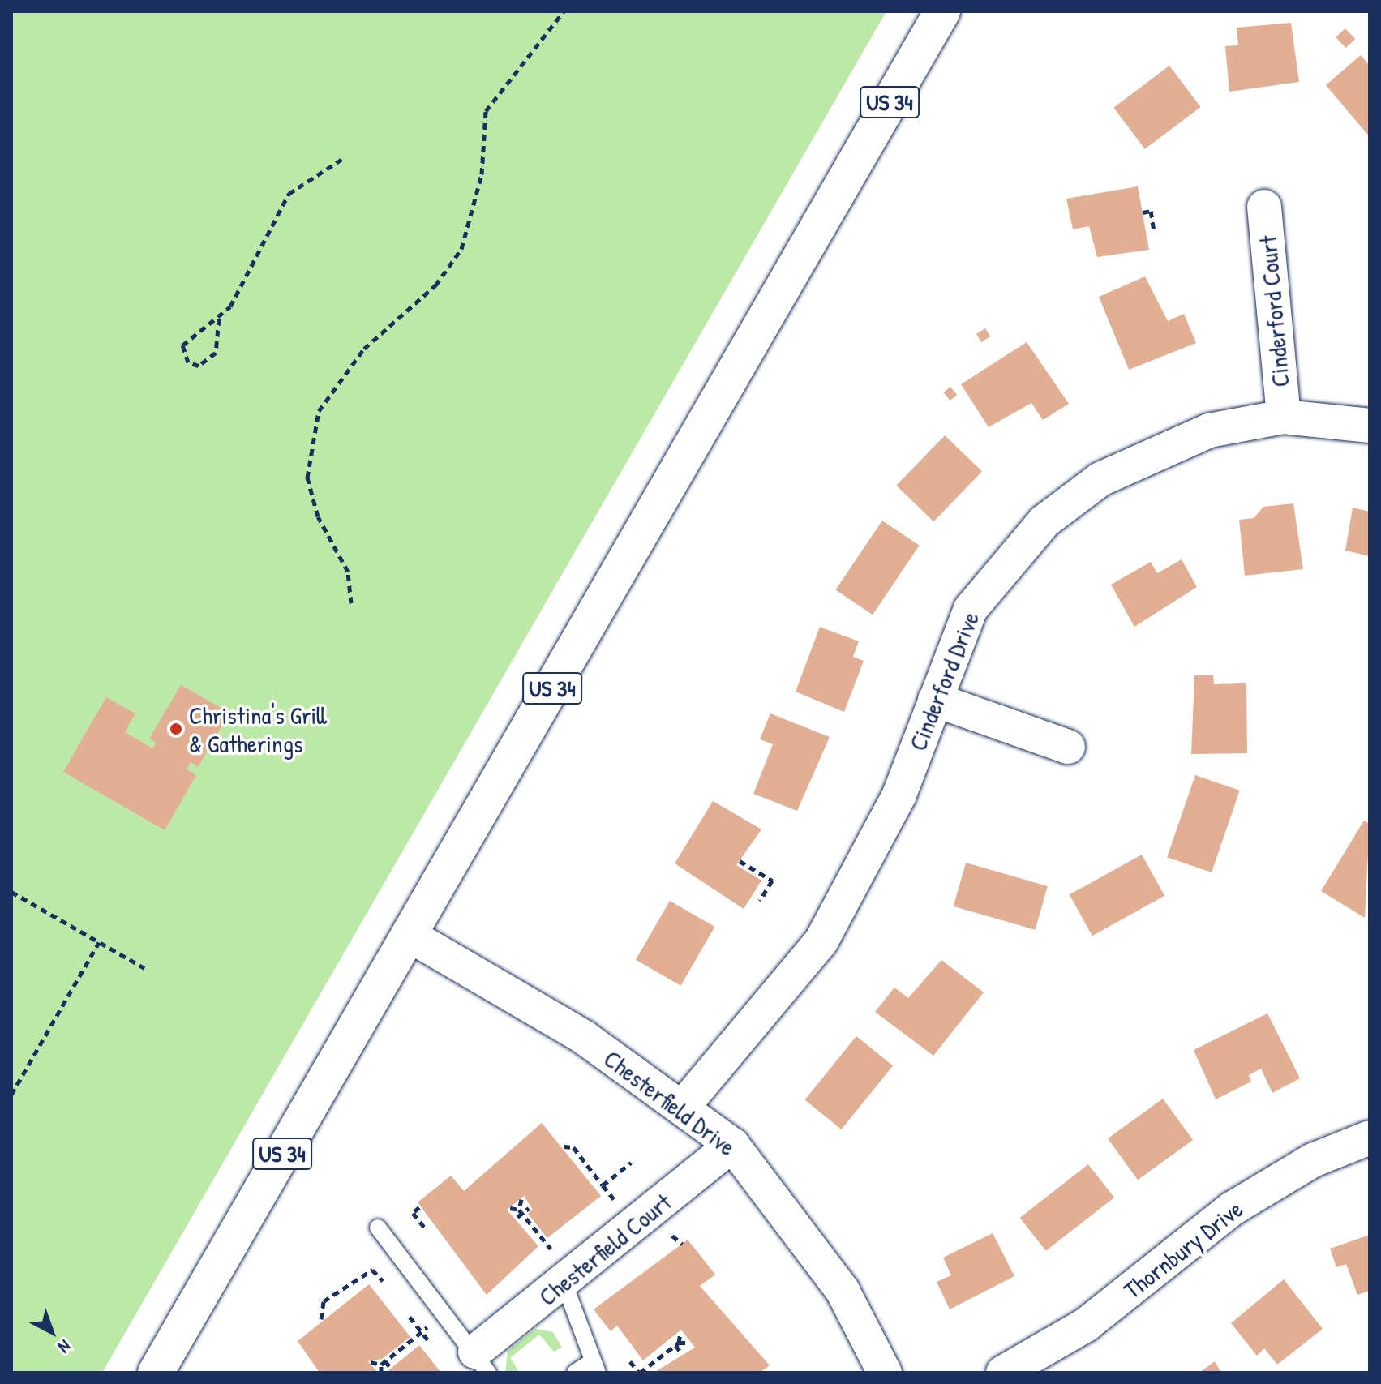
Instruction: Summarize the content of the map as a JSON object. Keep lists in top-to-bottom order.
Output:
{
  "streets": {
    "main road": ["US 34"],
    "street": [
      "Cinderford Court",
      "Cinderford Drive",
      "Chesterfield Drive",
      "Chesterfield Court",
      "Thornbury Drive"
    ]
  },
  "crossings": [
    ["US 34", "Chesterfield Drive"],
    ["Cinderford Court", "Cinderford Drive"],
    ["Cinderford Drive", "Chesterfield Drive"],
    ["Chesterfield Drive", "Chesterfield Court"]
  ],
  "places": ["Christina's Grill & Gatherings"],
  "north": "bottom right"
}
